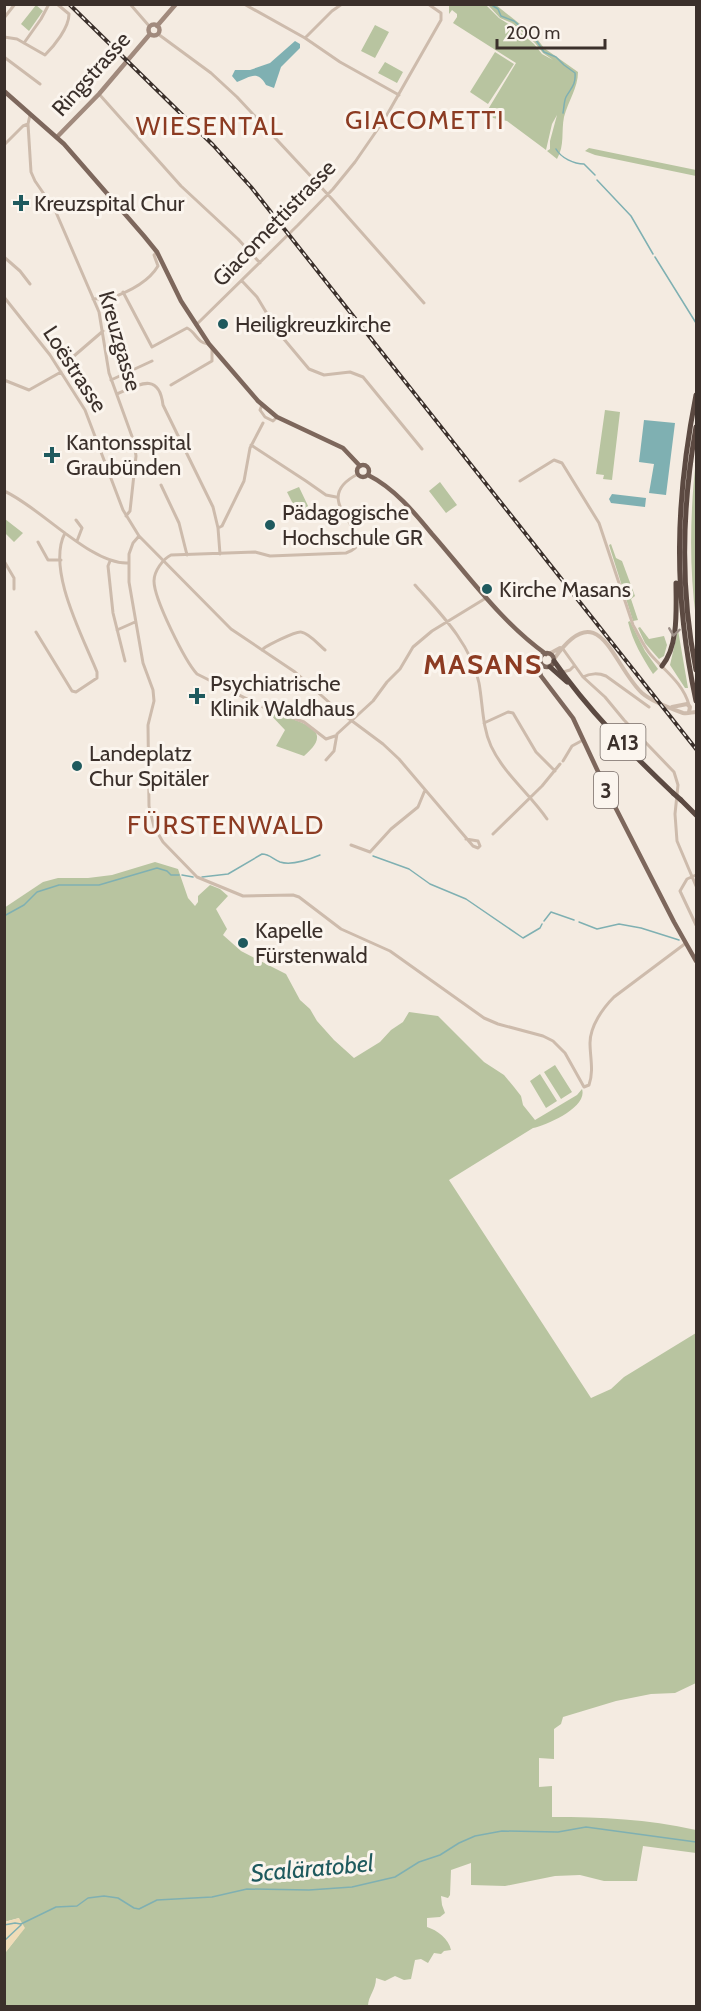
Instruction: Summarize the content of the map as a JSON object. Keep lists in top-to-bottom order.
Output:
{
  "streets": {
    "highway": ["A13"],
    "main road": ["Ringstrasse", "3"],
    "street": ["Giacomettistrasse", "Kreuzgasse", "Loëstrasse"]
  },
  "crossings": [
    ["Ringstrasse", "3"],
    ["Giacomettistrasse", "3"],
    ["Kreuzgasse", "Loëstrasse"],
    ["Kreuzgasse", "3"]
  ],
  "districts": [
    "GIACOMETTI",
    "WIESENTAL",
    "MASANS",
    "FÜRSTENWALD"
  ],
  "water": ["Scaläratobel"],
  "places": {
    "health": ["Kreuzspital Chur", "Kantonsspital Graubünden", "Psychiatrische Klinik Waldhaus"],
    "other": [
      "Heiligkreuzkirche",
      "Pädagogische Hochschule GR",
      "Kirche Masans",
      "Landeplatz Chur Spitäler",
      "Kapelle Fürstenwald"
    ]
  },
  "scale_bar": "200 m"
}
